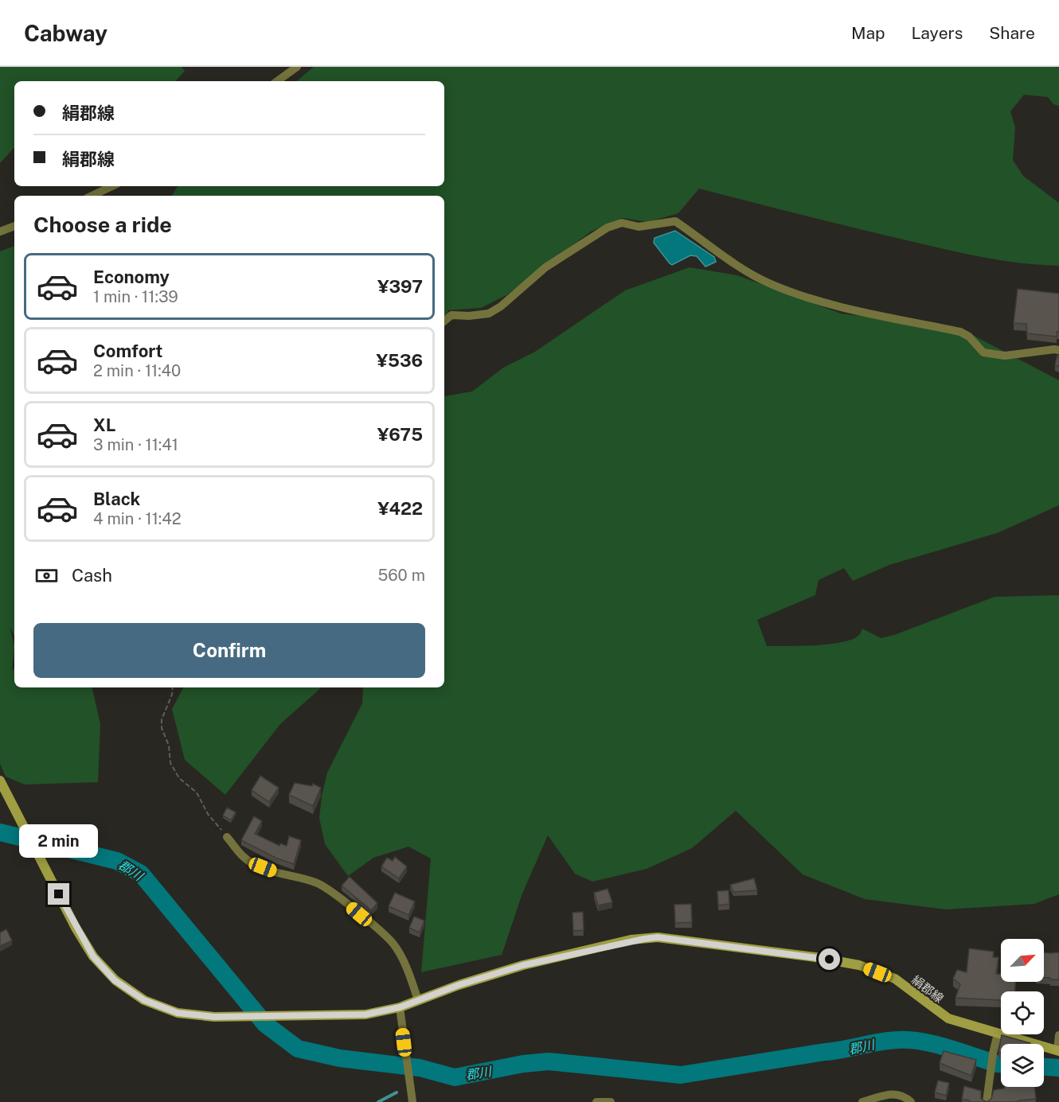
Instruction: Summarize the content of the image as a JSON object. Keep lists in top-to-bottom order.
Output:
{
  "streets": {
    "main road": ["絹郡線"]
  },
  "water": ["郡川"],
  "north": "top right",
  "page": {
    "header": "Cabway",
    "nav": ["Map", "Layers", "Share"],
    "banner": ["絹郡線", "絹郡線"],
    "heading": "Choose a ride",
    "list": [
      {
        "name": "Economy",
        "note": "1 min · 11:39",
        "value": "¥397"
      },
      {
        "name": "Comfort",
        "note": "2 min · 11:40",
        "value": "¥536"
      },
      {
        "name": "XL",
        "note": "3 min · 11:41",
        "value": "¥675"
      },
      {
        "name": "Black",
        "note": "4 min · 11:42",
        "value": "¥422"
      }
    ],
    "pay": ["Cash", "560 m"],
    "buttons": "Confirm",
    "bubble": "2 min"
  }
}
